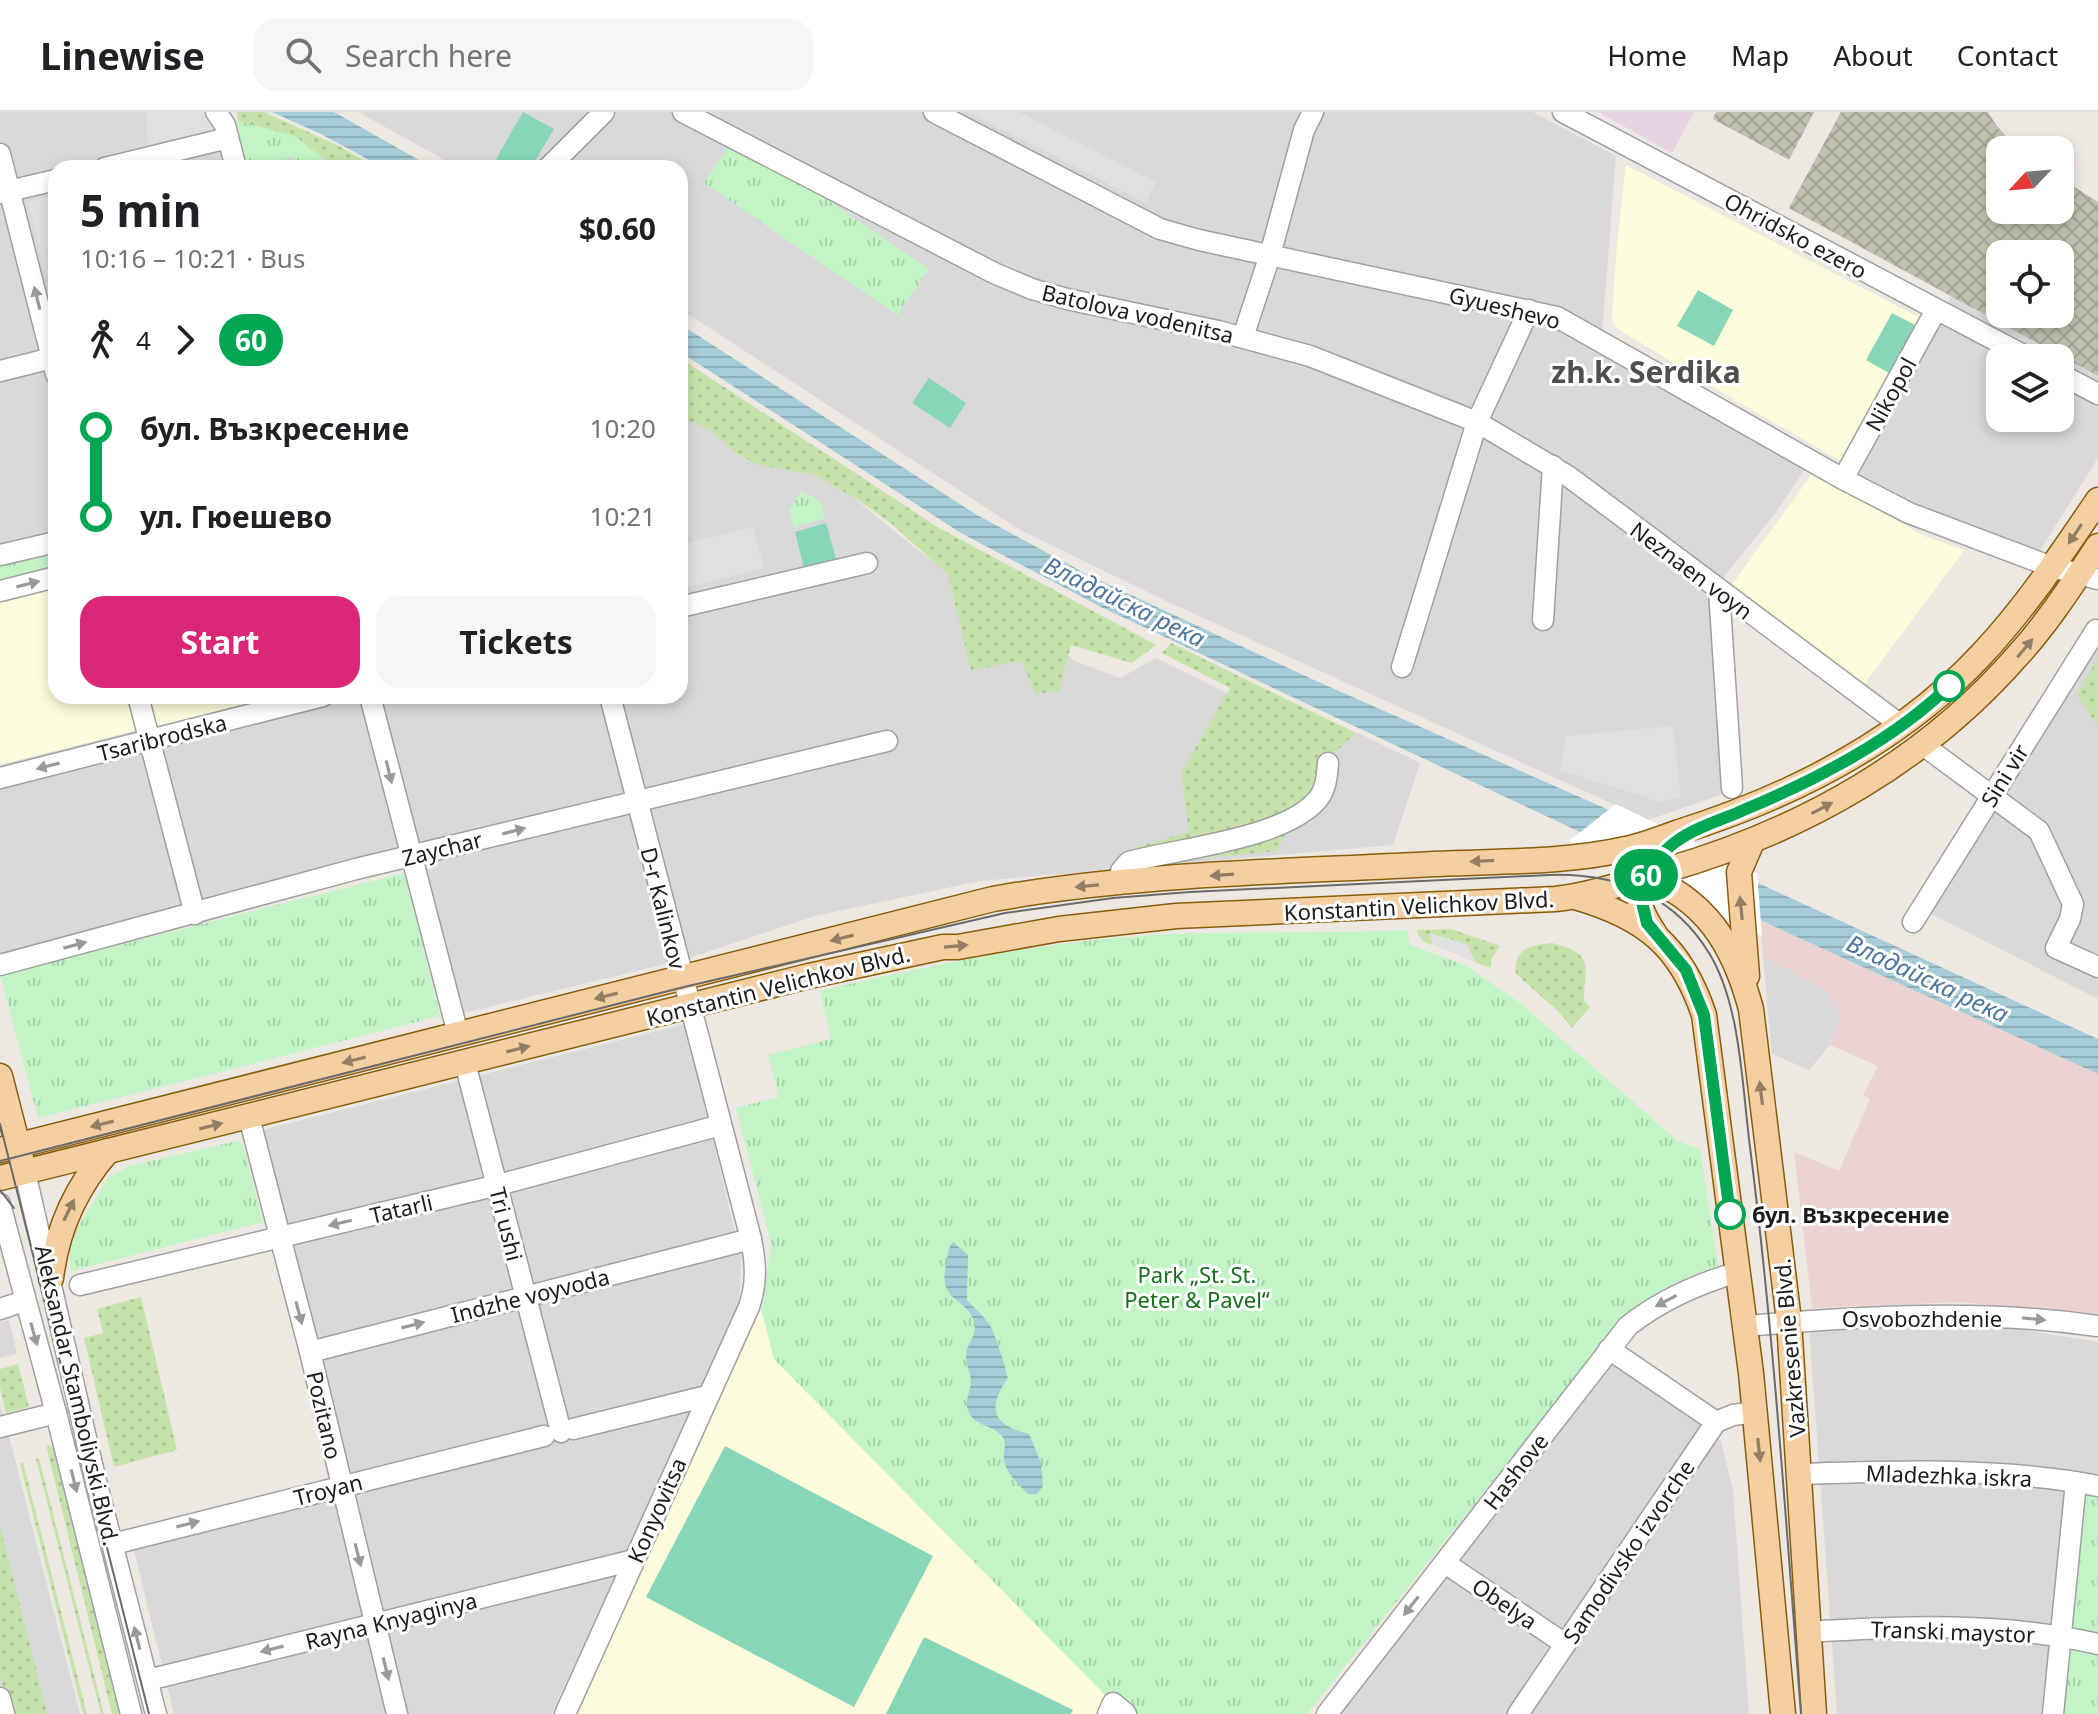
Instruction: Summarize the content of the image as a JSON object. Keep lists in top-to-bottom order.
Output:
{
  "streets": {
    "main road": ["Konstantin Velichkov Blvd.", "Vazkresenie Blvd.", "Aleksandar Stamboliyski Blvd."],
    "street": [
      "Ohridsko ezero",
      "Gyueshevo",
      "Batolova vodenitsa",
      "Nikopol",
      "Neznaen voyn",
      "Tsaribrodska",
      "Sini vir",
      "Zaychar",
      "D-r Kalinkov",
      "Tatarli",
      "Tri ushi",
      "Indzhe voyvoda",
      "Osvobozhdenie",
      "Pozitano",
      "Hashove",
      "Mladezhka iskra",
      "Troyan",
      "Konyovitsa",
      "Samodivsko izvorche",
      "Obelya",
      "Rayna Knyaginya",
      "Transki maystor"
    ]
  },
  "crossings": [
    ["Ohridsko ezero", "Nikopol"],
    ["Gyueshevo", "Nikopol"],
    ["Batolova vodenitsa", "Neznaen voyn"],
    ["Zaychar", "D-r Kalinkov"],
    ["Konstantin Velichkov Blvd.", "D-r Kalinkov"],
    ["Konstantin Velichkov Blvd.", "Tri ushi"],
    ["Konstantin Velichkov Blvd.", "Vazkresenie Blvd."],
    ["Konstantin Velichkov Blvd.", "Aleksandar Stamboliyski Blvd."],
    ["Konstantin Velichkov Blvd.", "Pozitano"],
    ["D-r Kalinkov", "Tatarli"],
    ["D-r Kalinkov", "Indzhe voyvoda"],
    ["D-r Kalinkov", "Konyovitsa"],
    ["Tatarli", "Tri ushi"],
    ["Tatarli", "Pozitano"],
    ["Tri ushi", "Indzhe voyvoda"],
    ["Tri ushi", "Troyan"],
    ["Indzhe voyvoda", "Pozitano"],
    ["Osvobozhdenie", "Vazkresenie Blvd."],
    ["Vazkresenie Blvd.", "Hashove"],
    ["Vazkresenie Blvd.", "Mladezhka iskra"],
    ["Vazkresenie Blvd.", "Transki maystor"],
    ["Aleksandar Stamboliyski Blvd.", "Troyan"],
    ["Aleksandar Stamboliyski Blvd.", "Rayna Knyaginya"],
    ["Pozitano", "Troyan"],
    ["Pozitano", "Rayna Knyaginya"],
    ["Hashove", "Obelya"],
    ["Troyan", "Konyovitsa"],
    ["Konyovitsa", "Rayna Knyaginya"],
    ["Samodivsko izvorche", "Obelya"]
  ],
  "one_way": [
    "Tsaribrodska",
    "Zaychar",
    "Indzhe voyvoda",
    "Osvobozhdenie",
    "Pozitano",
    "Hashove",
    "Troyan",
    "Rayna Knyaginya"
  ],
  "districts": ["zh.k. Serdika"],
  "water": ["Владайска река"],
  "parks": ["Park „St. St. Peter & Pavel“"],
  "places": ["бул. Възкресение"],
  "lines": ["bus line 60"],
  "north": "bottom left",
  "page": {
    "header": "Linewise",
    "search": "Search here",
    "nav": [
      "Home",
      "Map",
      "About",
      "Contact"
    ],
    "on_map": "60",
    "heading": ["5 min", "10:16 – 10:21 · Bus", "$0.60"],
    "legs": ["4", "60"],
    "list": [
      {
        "name": "бул. Възкресение",
        "value": "10:20"
      },
      {
        "name": "ул. Гюешево",
        "value": "10:21"
      }
    ],
    "buttons": ["Start", "Tickets"]
  }
}
